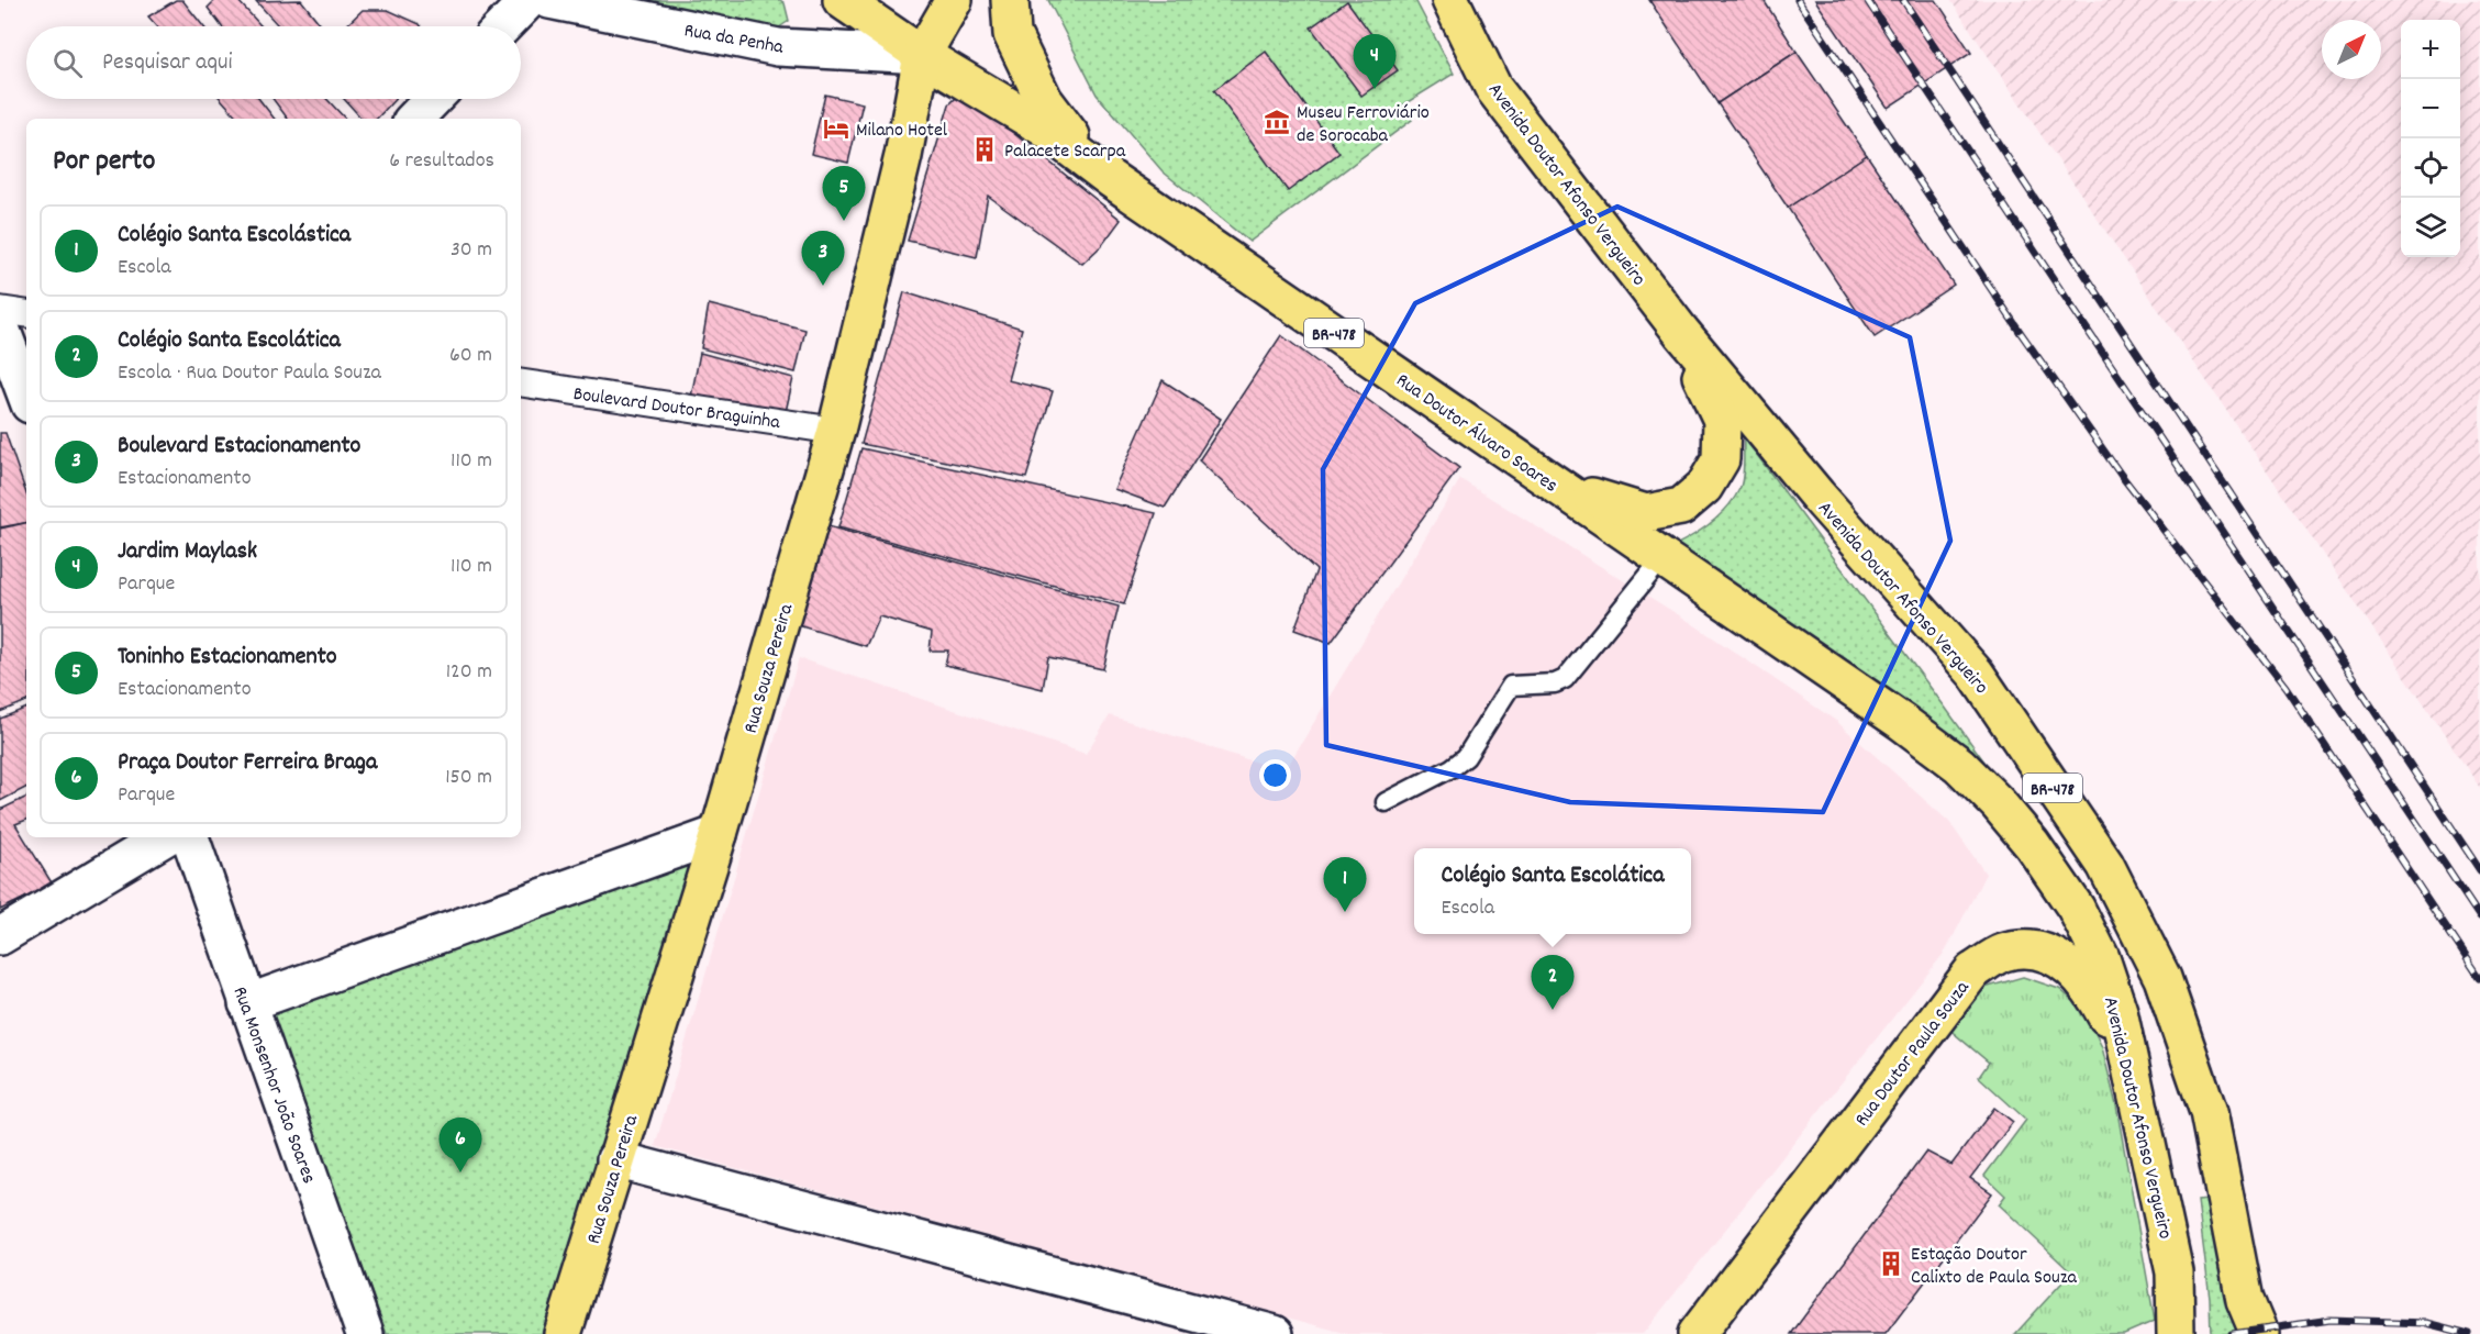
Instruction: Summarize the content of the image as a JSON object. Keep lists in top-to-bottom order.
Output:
{
  "streets": {
    "main road": [
      "Avenida Doutor Afonso Vergueiro",
      "BR-478",
      "Rua Doutor Álvaro Soares",
      "Rua Souza Pereira",
      "Rua Doutor Paula Souza"
    ],
    "street": ["Rua da Penha", "Boulevard Doutor Braguinha", "Rua Monsenhor João Soares"]
  },
  "crossings": [
    ["Rua da Penha", "Rua Doutor Álvaro Soares"],
    ["Rua da Penha", "Rua Souza Pereira"],
    ["Avenida Doutor Afonso Vergueiro", "Rua Doutor Álvaro Soares"],
    ["Avenida Doutor Afonso Vergueiro", "Rua Doutor Paula Souza"],
    ["BR-478", "Rua Doutor Álvaro Soares"],
    ["Boulevard Doutor Braguinha", "Rua Souza Pereira"],
    ["Rua Doutor Álvaro Soares", "Rua Souza Pereira"]
  ],
  "places": {
    "museum": ["Museu Ferroviário de Sorocaba"],
    "hotel": ["Milano Hotel"],
    "building": ["Palacete Scarpa", "Estação Doutor Calixto de Paula Souza"]
  },
  "north": "top right",
  "page": {
    "map_buttons": ["+", "−"],
    "search": "Pesquisar aqui",
    "pins": [
      "4",
      "5",
      "3",
      "1",
      "2",
      "6"
    ],
    "heading": ["Por perto", "6 resultados"],
    "list": [
      {
        "mark": "1",
        "name": "Colégio Santa Escolástica",
        "note": "Escola",
        "value": "30 m"
      },
      {
        "mark": "2",
        "name": "Colégio Santa Escolática",
        "note": "Escola · Rua Doutor Paula Souza",
        "value": "60 m"
      },
      {
        "mark": "3",
        "name": "Boulevard Estacionamento",
        "note": "Estacionamento",
        "value": "110 m"
      },
      {
        "mark": "4",
        "name": "Jardim Maylask",
        "note": "Parque",
        "value": "110 m"
      },
      {
        "mark": "5",
        "name": "Toninho Estacionamento",
        "note": "Estacionamento",
        "value": "120 m"
      },
      {
        "mark": "6",
        "name": "Praça Doutor Ferreira Braga",
        "note": "Parque",
        "value": "150 m"
      }
    ],
    "popup": ["Colégio Santa Escolática", "Escola"]
  }
}
